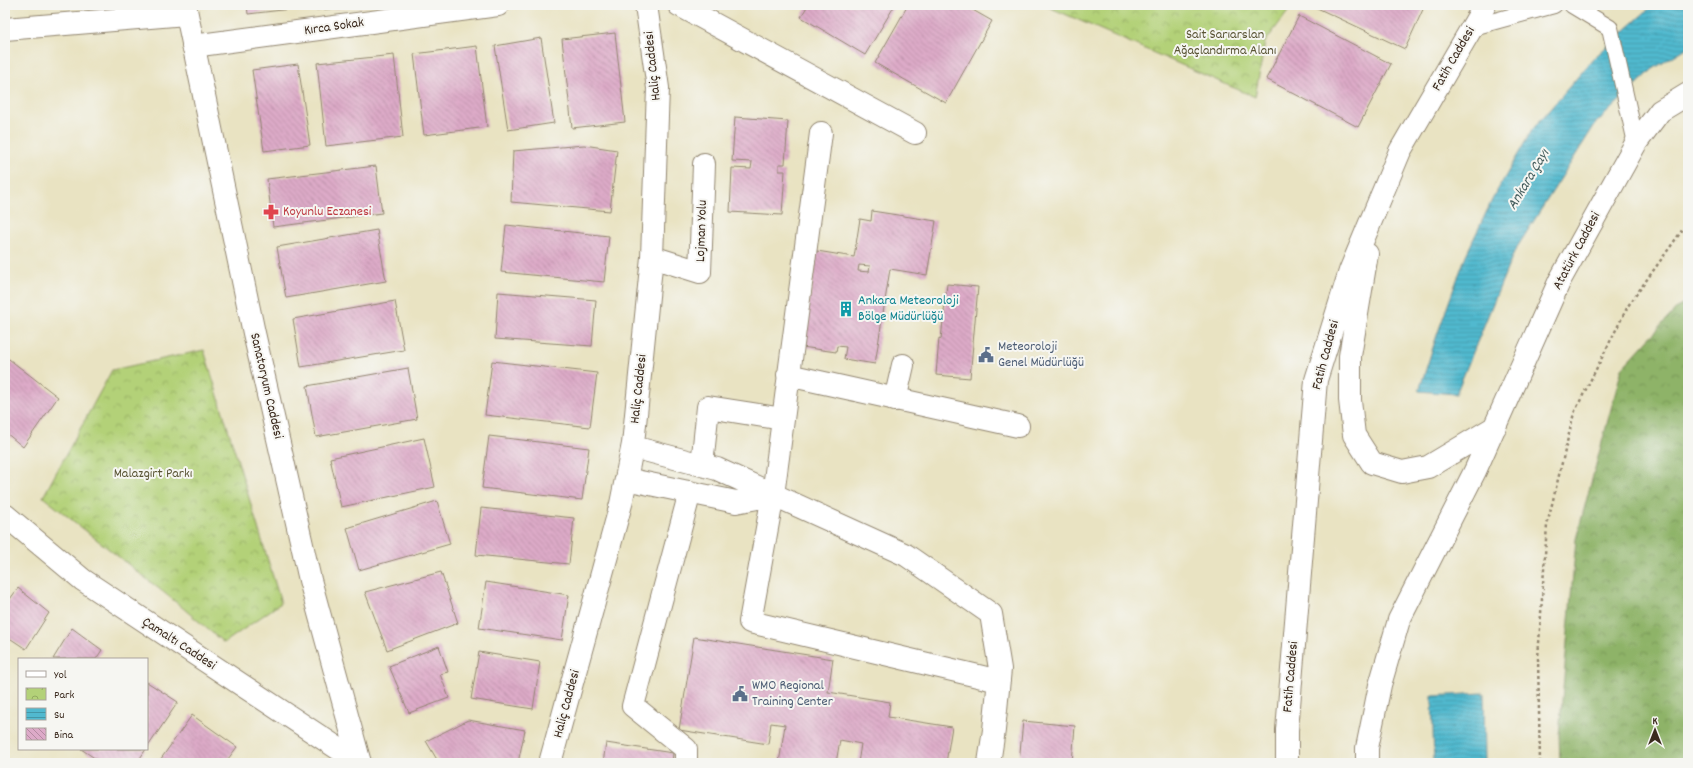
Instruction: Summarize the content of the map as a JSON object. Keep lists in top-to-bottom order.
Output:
{
  "streets": {
    "street": [
      "Kırca Sokak",
      "Fatih Caddesi",
      "Haliç Caddesi",
      "Lojman Yolu",
      "Atatürk Caddesi",
      "Sanatoryum Caddesi",
      "Çamaltı Caddesi"
    ]
  },
  "crossings": [
    ["Kırca Sokak", "Sanatoryum Caddesi"],
    ["Haliç Caddesi", "Lojman Yolu"],
    ["Sanatoryum Caddesi", "Çamaltı Caddesi"]
  ],
  "water": ["Ankara Çayı"],
  "parks": ["Sait Sarıarslan Ağaçlandırma Alanı", "Malazgirt Parkı"],
  "places": {
    "pharmacy": ["Koyunlu Eczanesi"],
    "building": ["Ankara Meteoroloji Bölge Müdürlüğü"],
    "public building": ["Meteoroloji Genel Müdürlüğü", "WMO Regional Training Center"]
  },
  "legend": [
    "Yol",
    "Park",
    "Su",
    "Bina"
  ],
  "north": "top"
}
